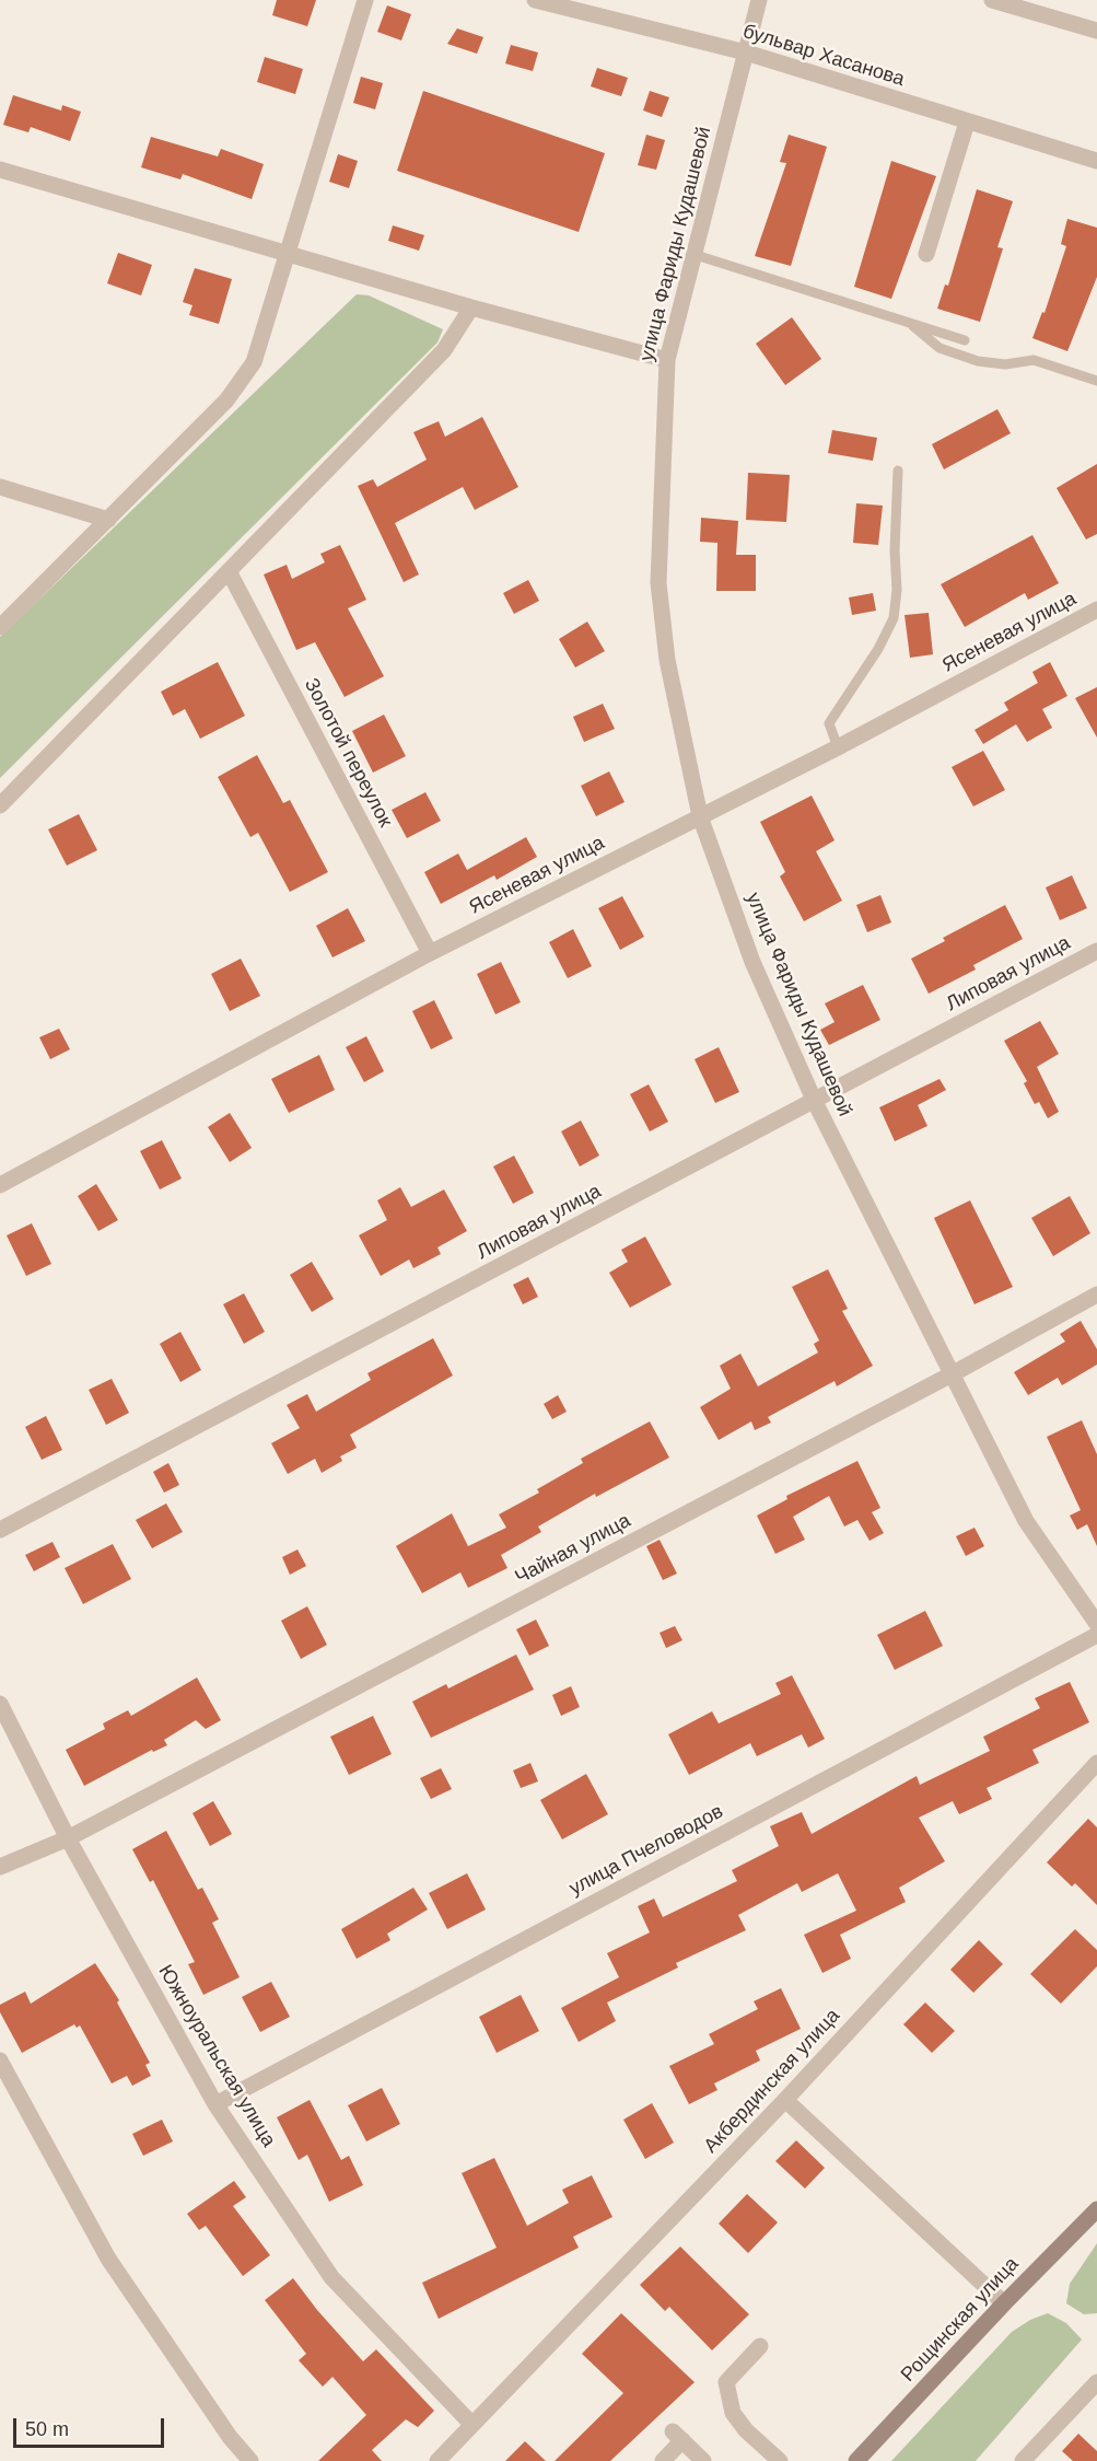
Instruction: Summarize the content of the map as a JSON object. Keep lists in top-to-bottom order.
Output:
{
  "streets": {
    "street": [
      "бульвар Хасанова",
      "улица Фариды Кудашевой",
      "Ясеневая улица",
      "Золотой переулок",
      "Липовая улица",
      "Чайная улица",
      "улица Пчеловодов",
      "Южноуральская улица",
      "Акбердинская улица",
      "Рощинская улица"
    ]
  },
  "crossings": [
    ["бульвар Хасанова", "улица Фариды Кудашевой"],
    ["улица Фариды Кудашевой", "Ясеневая улица"],
    ["улица Фариды Кудашевой", "Липовая улица"],
    ["улица Фариды Кудашевой", "Чайная улица"],
    ["Ясеневая улица", "Золотой переулок"],
    ["Чайная улица", "Южноуральская улица"],
    ["улица Пчеловодов", "Южноуральская улица"],
    ["Южноуральская улица", "Акбердинская улица"]
  ],
  "scale_bar": "50 m"
}
